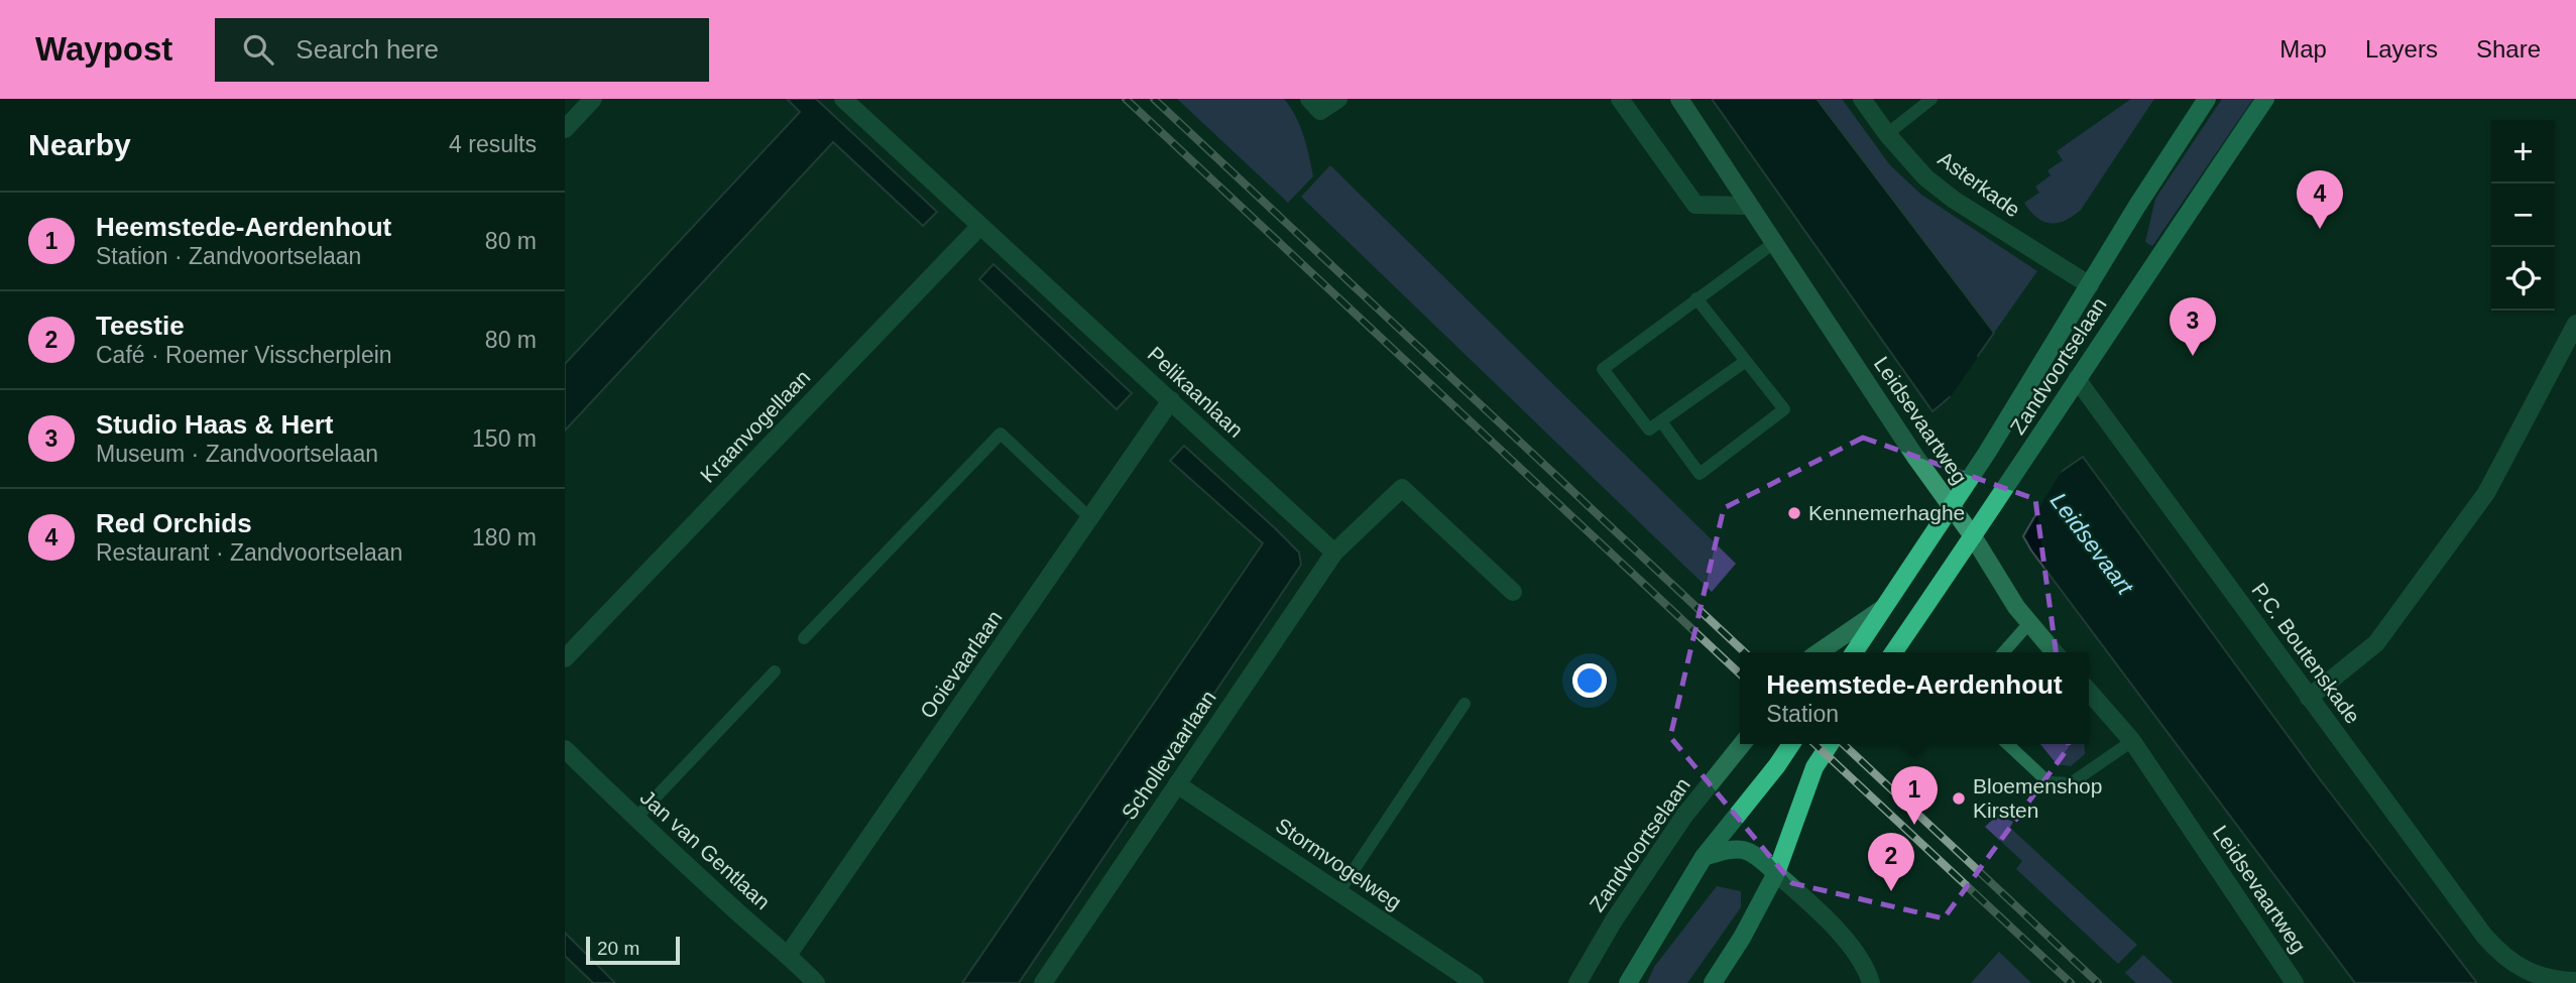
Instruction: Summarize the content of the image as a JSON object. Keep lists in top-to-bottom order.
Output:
{
  "streets": {
    "main road": ["Zandvoortselaan", "Leidsevaartweg"],
    "street": [
      "Asterkade",
      "Pelikaanlaan",
      "Kraanvogellaan",
      "P.C. Boutenskade",
      "Ooievaarlaan",
      "Schollevaarlaan",
      "Jan van Gentlaan",
      "Stormvogelweg"
    ]
  },
  "crossings": [
    ["Asterkade", "Zandvoortselaan"],
    ["Zandvoortselaan", "Leidsevaartweg"],
    ["Zandvoortselaan", "P.C. Boutenskade"],
    ["Pelikaanlaan", "Kraanvogellaan"],
    ["Pelikaanlaan", "Ooievaarlaan"],
    ["Pelikaanlaan", "Schollevaarlaan"],
    ["Ooievaarlaan", "Jan van Gentlaan"],
    ["Schollevaarlaan", "Stormvogelweg"]
  ],
  "water": ["Leidsevaart"],
  "places": ["Kennemerhaghe", "Bloemenshop Kirsten"],
  "scale_bar": "20 m",
  "page": {
    "header": "Waypost",
    "search": "Search here",
    "nav": ["Map", "Layers", "Share"],
    "heading": ["Nearby", "4 results"],
    "map_buttons": ["+", "−"],
    "pins": [
      "4",
      "3",
      "1",
      "2"
    ],
    "list": [
      {
        "mark": "1",
        "name": "Heemstede-Aerdenhout",
        "note": "Station · Zandvoortselaan",
        "value": "80 m"
      },
      {
        "mark": "2",
        "name": "Teestie",
        "note": "Café · Roemer Visscherplein",
        "value": "80 m"
      },
      {
        "mark": "3",
        "name": "Studio Haas & Hert",
        "note": "Museum · Zandvoortselaan",
        "value": "150 m"
      },
      {
        "mark": "4",
        "name": "Red Orchids",
        "note": "Restaurant · Zandvoortselaan",
        "value": "180 m"
      }
    ],
    "popup": ["Heemstede-Aerdenhout", "Station"],
    "scale": "20 m"
  }
}
